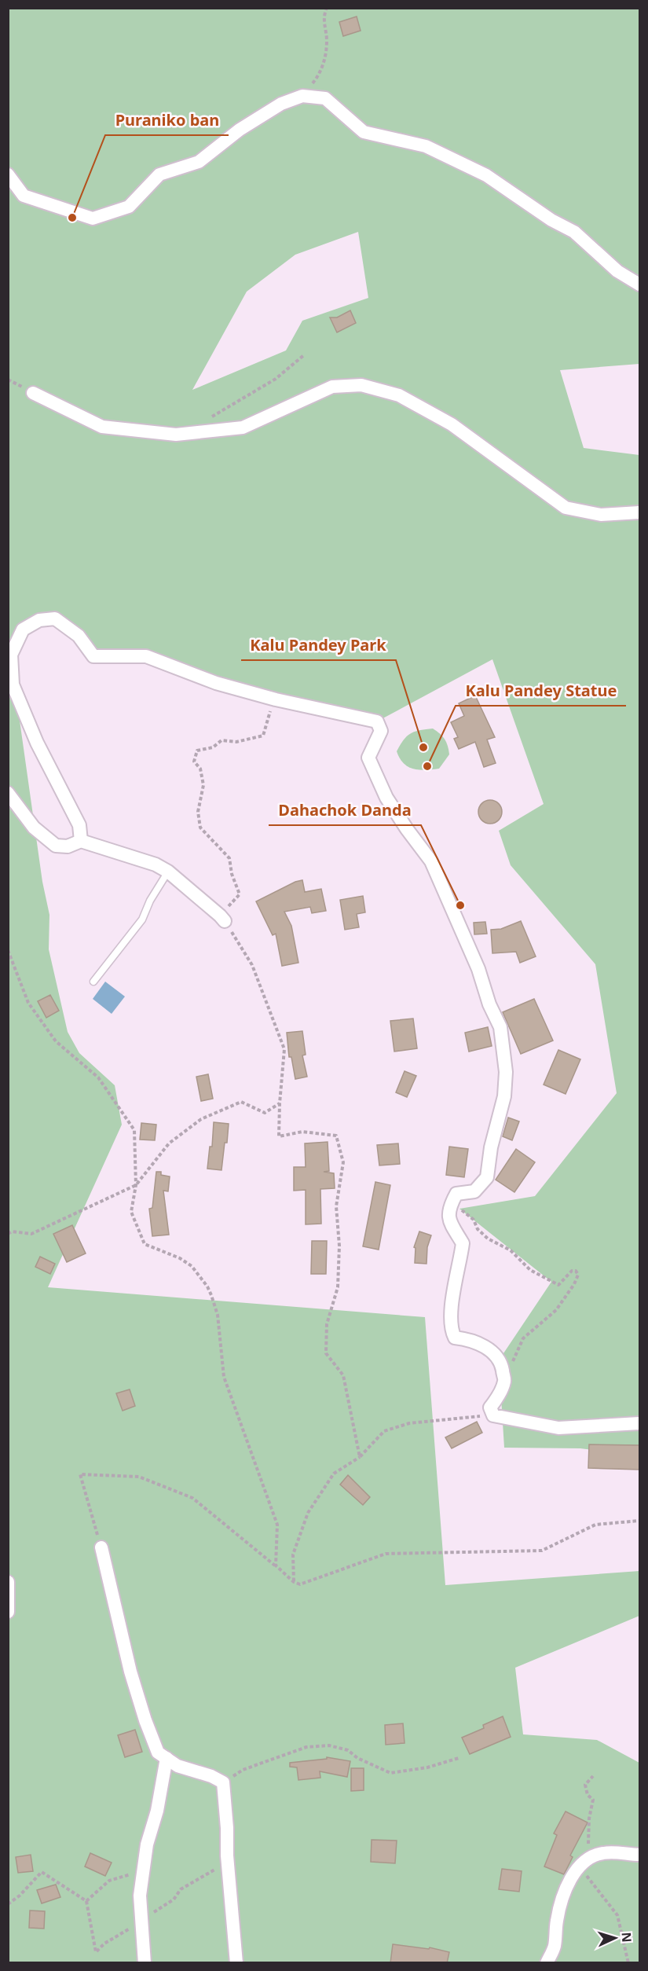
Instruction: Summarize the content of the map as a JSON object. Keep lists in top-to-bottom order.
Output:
{
  "places": [
    "Puraniko ban",
    "Kalu Pandey Park",
    "Kalu Pandey Statue",
    "Dahachok Danda"
  ],
  "north": "right"
}
